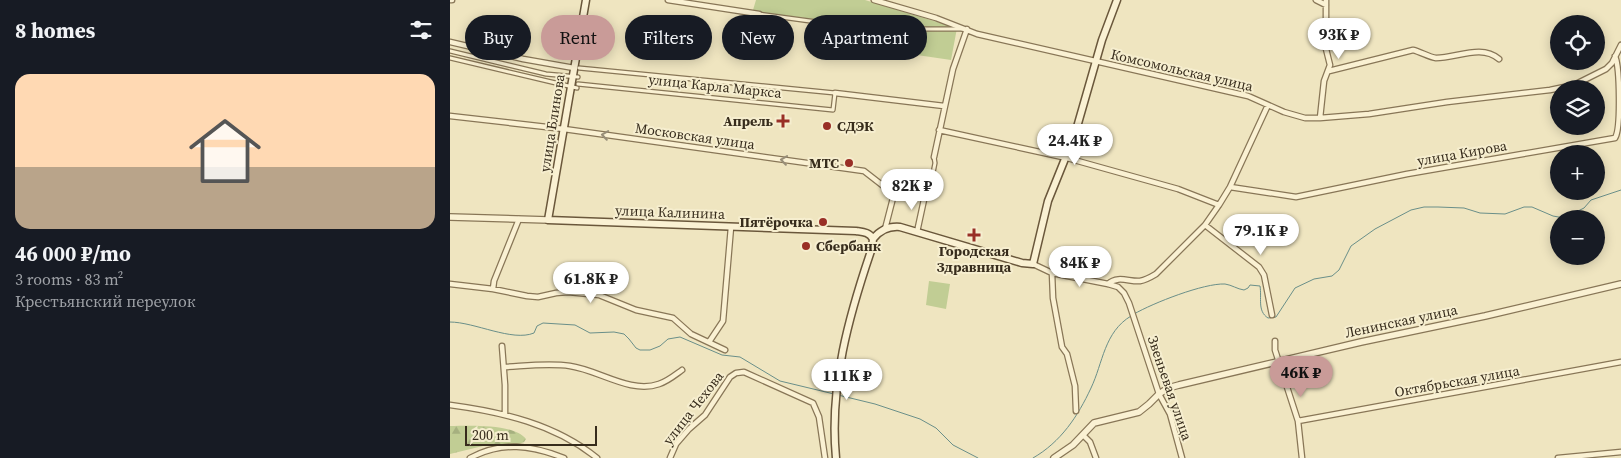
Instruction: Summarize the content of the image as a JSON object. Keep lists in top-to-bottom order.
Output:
{
  "streets": {
    "main road": ["улица Блинова", "улица Калинина"],
    "street": [
      "Комсомольская улица",
      "улица Карла Маркса",
      "Московская улица",
      "улица Кирова",
      "Ленинская улица",
      "Октябрьская улица",
      "Звеньевая улица",
      "улица Чехова"
    ]
  },
  "crossings": [
    ["Комсомольская улица", "улица Кирова"],
    ["улица Карла Маркса", "улица Блинова"],
    ["улица Блинова", "Московская улица"],
    ["улица Блинова", "улица Калинина"],
    ["Ленинская улица", "Звеньевая улица"]
  ],
  "one_way": ["Московская улица"],
  "places": {
    "health": ["Апрель", "Городская Здравница"],
    "other": [
      "СДЭК",
      "МТС",
      "Пятёрочка",
      "Сбербанк"
    ]
  },
  "scale_bar": "200 m",
  "page": {
    "heading": "8 homes",
    "map_buttons": ["+", "−"],
    "chip": [
      "Buy",
      "Rent",
      "Filters",
      "New",
      "Apartment"
    ],
    "price": [
      "93K ₽",
      "24.4K ₽",
      "82K ₽",
      "79.1K ₽",
      "84K ₽",
      "61.8K ₽",
      "46K ₽",
      "111K ₽"
    ],
    "list": [
      {
        "name": "46 000 ₽/mo",
        "note": "3 rooms · 83 m² · Крестьянский переулок"
      }
    ],
    "scale": "200 m"
  }
}
